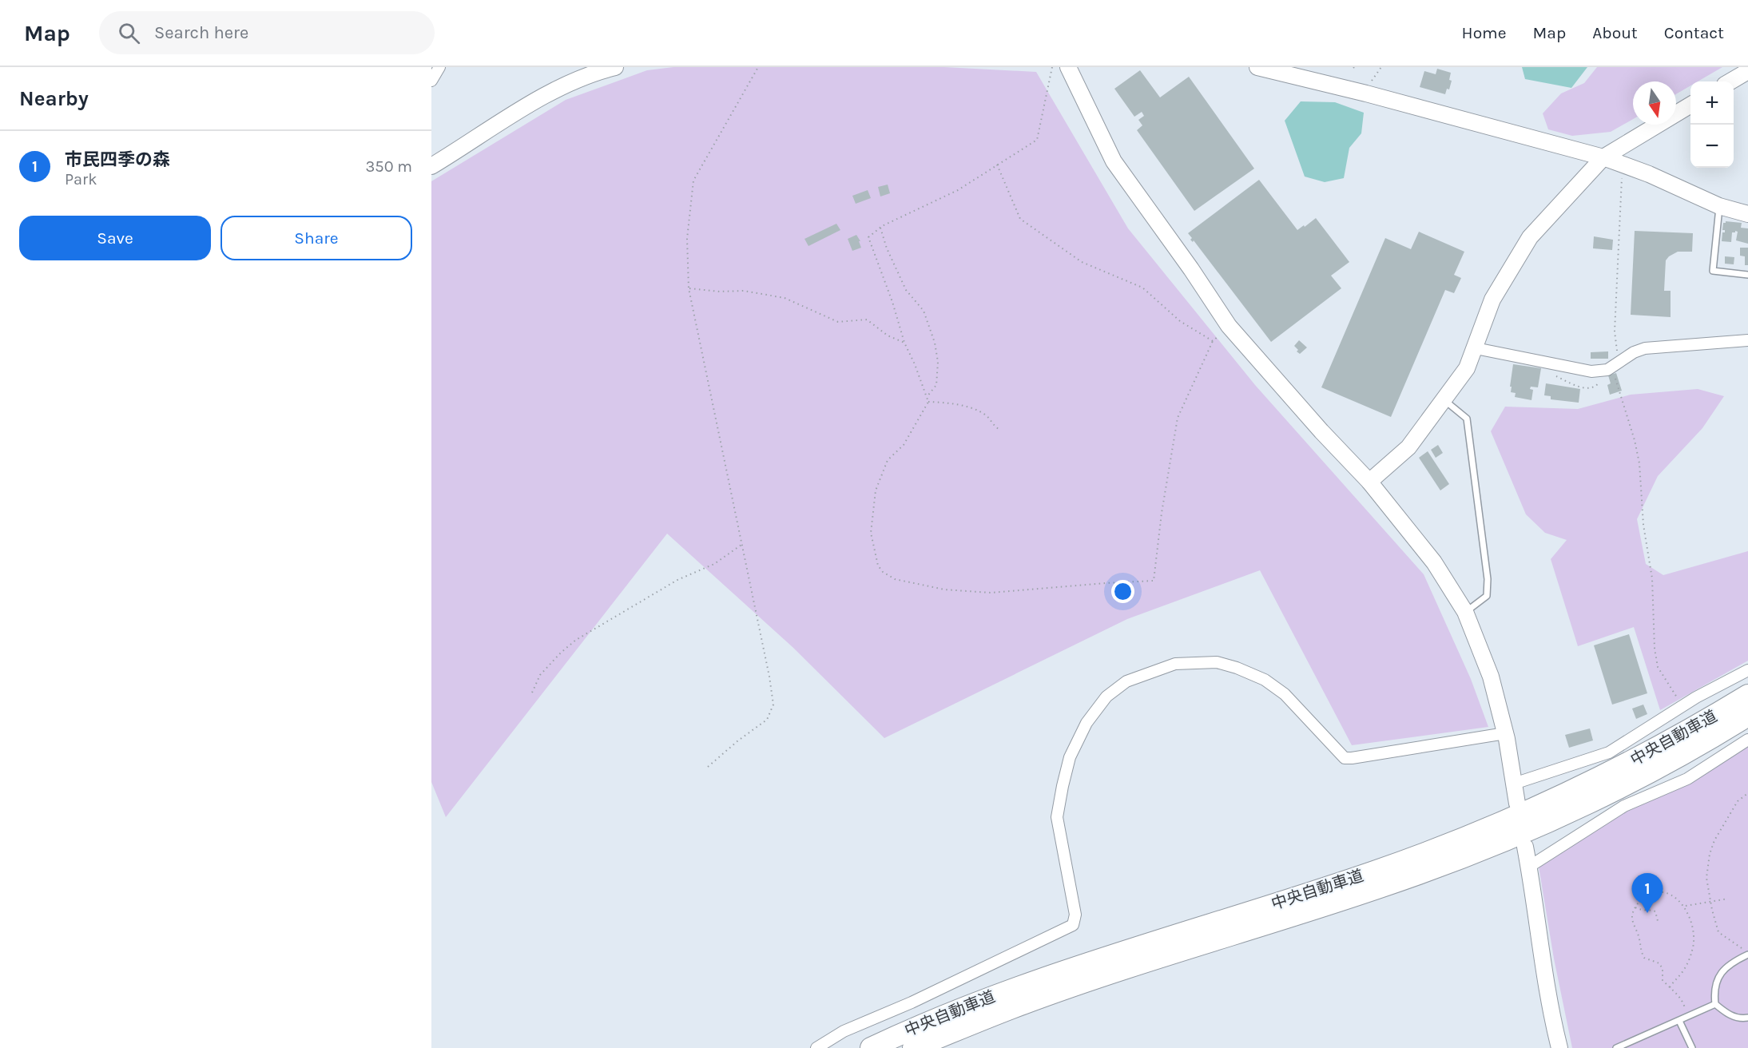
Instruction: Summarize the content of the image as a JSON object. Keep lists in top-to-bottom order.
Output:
{
  "streets": {
    "highway": ["中央自動車道"]
  },
  "north": "bottom",
  "page": {
    "header": "Map",
    "search": "Search here",
    "nav": [
      "Home",
      "Map",
      "About",
      "Contact"
    ],
    "heading": "Nearby",
    "map_buttons": ["+", "−"],
    "list": [
      {
        "mark": "1",
        "name": "市民四季の森",
        "note": "Park",
        "value": "350 m"
      }
    ],
    "buttons": ["Save", "Share"],
    "pins": "1"
  }
}
